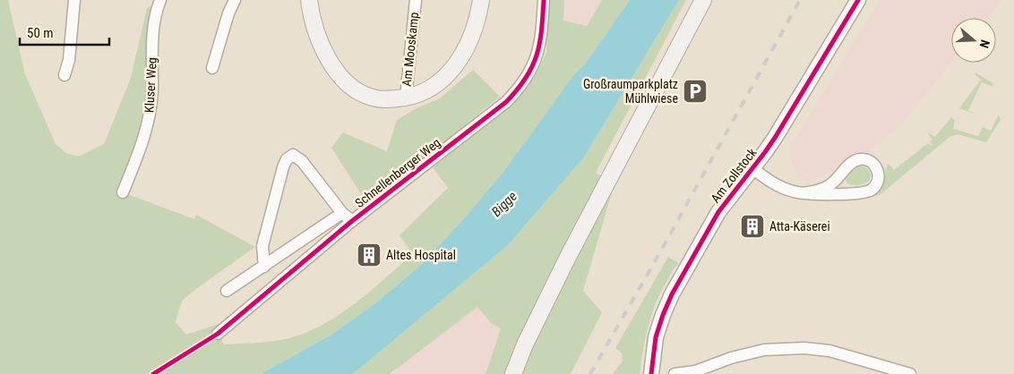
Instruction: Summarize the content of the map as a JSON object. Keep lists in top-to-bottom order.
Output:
{
  "streets": {
    "street": [
      "Am Mooskamp",
      "Kluser Weg",
      "Schnellenberger Weg",
      "Am Zollstock"
    ]
  },
  "water": ["Bigge"],
  "places": {
    "parking": ["Großraumparkplatz Mühlwiese"],
    "building": ["Atta-Käserei", "Altes Hospital"]
  },
  "scale_bar": "50 m",
  "north": "right"
}
